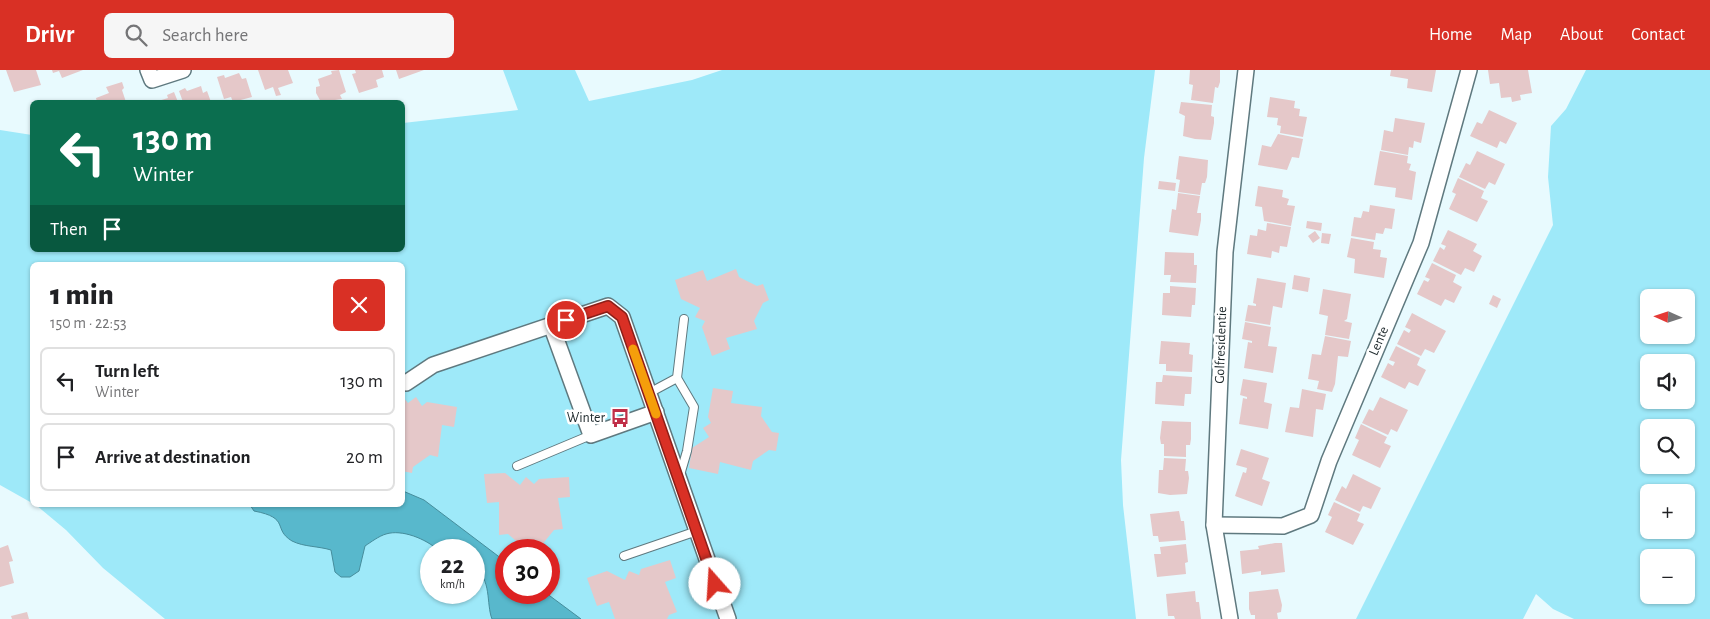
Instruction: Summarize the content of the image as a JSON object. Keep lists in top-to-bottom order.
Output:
{
  "streets": {
    "street": ["Lente", "Golfresidentie"]
  },
  "crossings": [
    ["Lente", "Golfresidentie"]
  ],
  "places": {
    "bus stop": ["Winter"]
  },
  "north": "left",
  "page": {
    "header": "Drivr",
    "search": "Search here",
    "nav": [
      "Home",
      "Map",
      "About",
      "Contact"
    ],
    "turn": ["130 m", "Winter"],
    "then": "Then",
    "heading": ["1 min", "150 m · 22:53"],
    "map_buttons": ["+", "−"],
    "list": [
      {
        "name": "Turn left",
        "note": "Winter",
        "value": "130 m"
      },
      {
        "name": "Arrive at destination",
        "value": "20 m"
      }
    ],
    "speed": "22 km/h",
    "limit": "30"
  }
}
